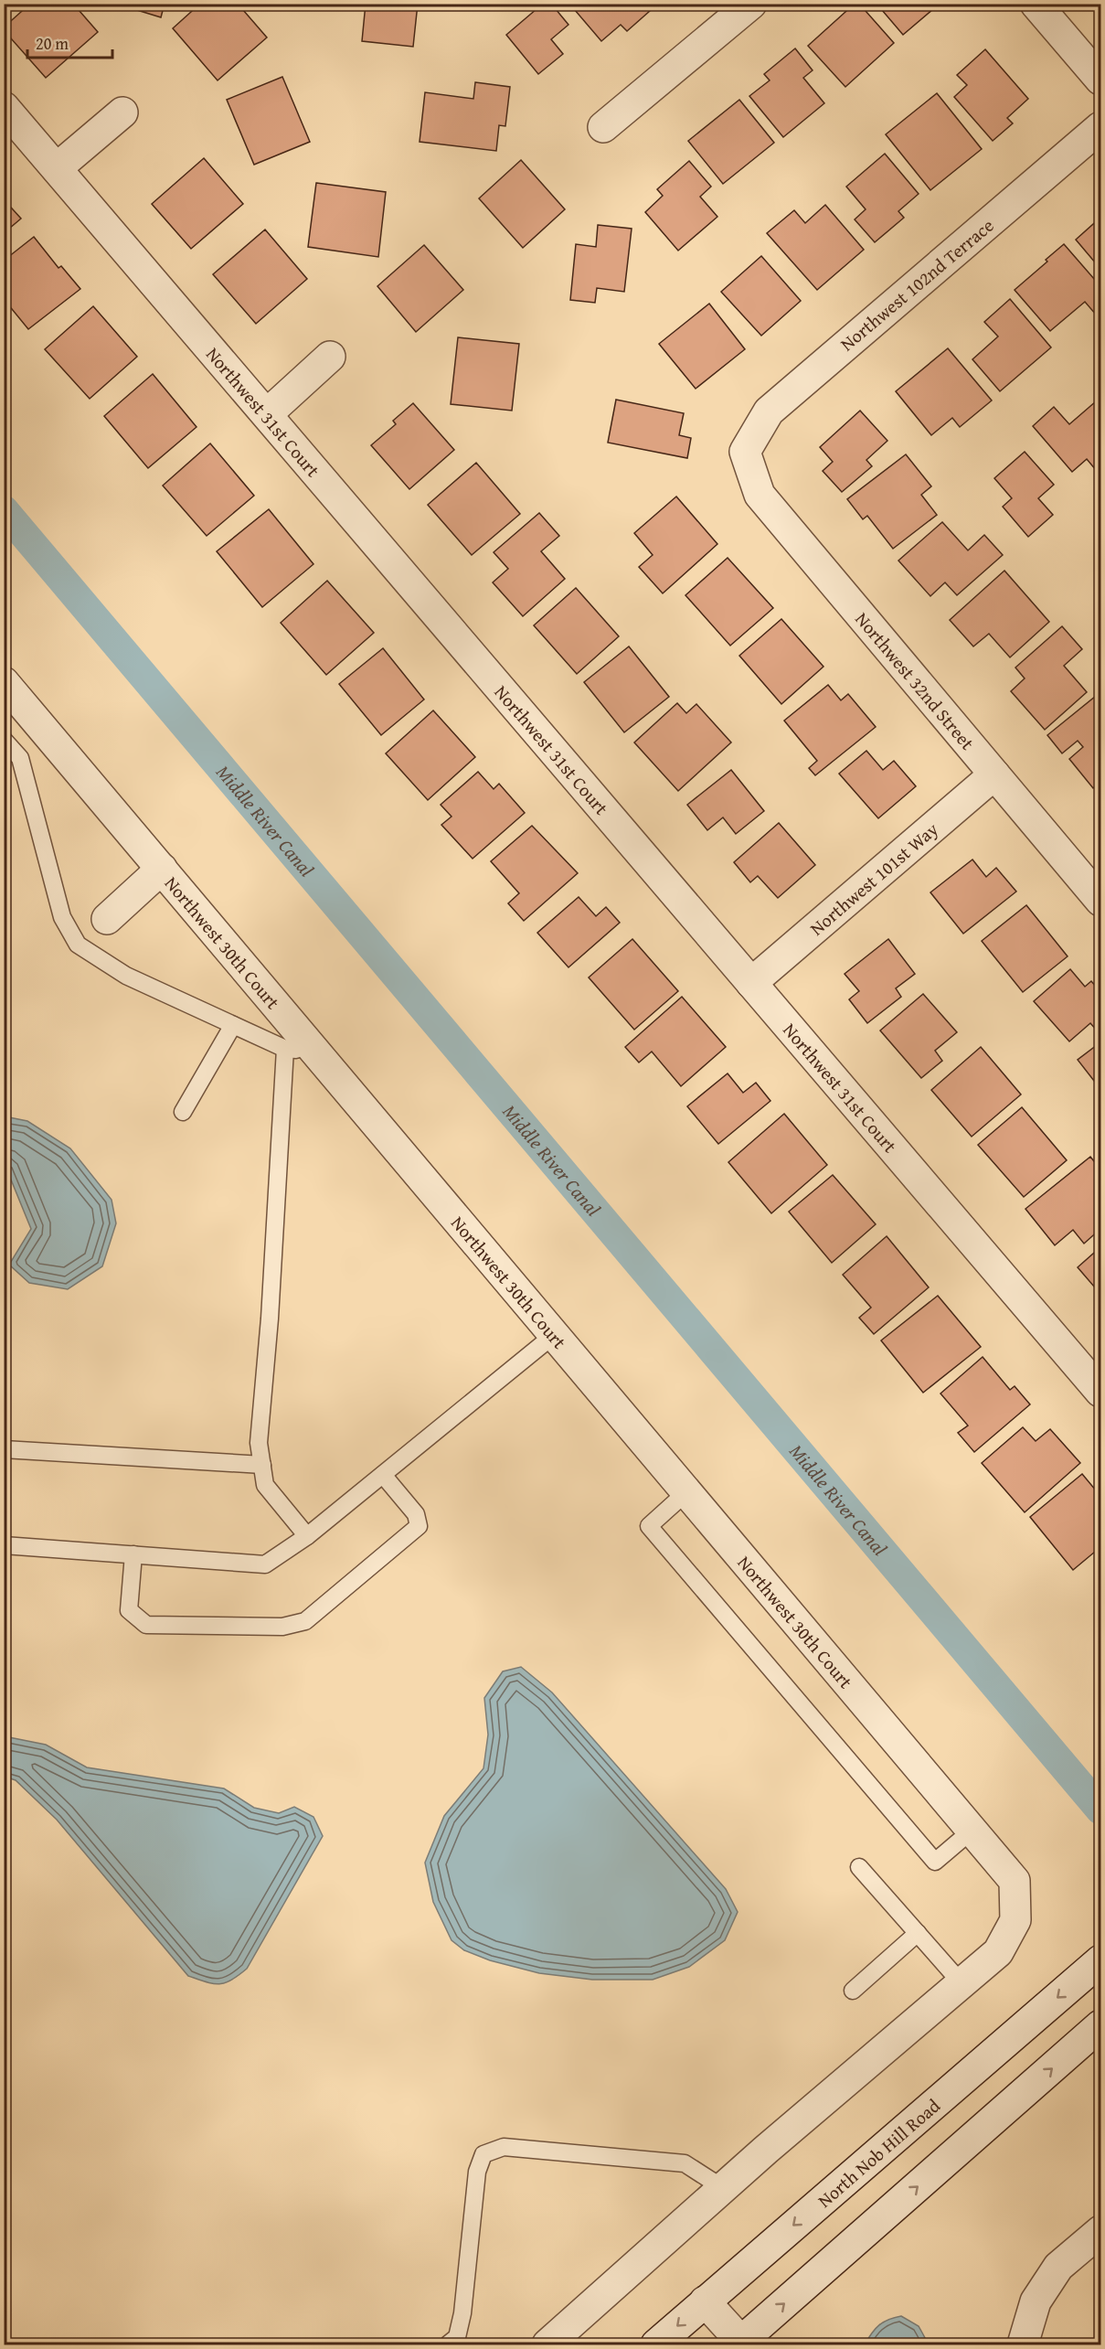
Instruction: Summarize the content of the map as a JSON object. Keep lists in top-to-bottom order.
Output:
{
  "streets": {
    "street": [
      "Northwest 102nd Terrace",
      "Northwest 31st Court",
      "Northwest 32nd Street",
      "Northwest 101st Way",
      "Northwest 30th Court",
      "North Nob Hill Road"
    ]
  },
  "crossings": [
    ["Northwest 102nd Terrace", "Northwest 32nd Street"],
    ["Northwest 31st Court", "Northwest 101st Way"],
    ["Northwest 32nd Street", "Northwest 101st Way"]
  ],
  "water": ["Middle River Canal"],
  "scale_bar": "20 m"
}
